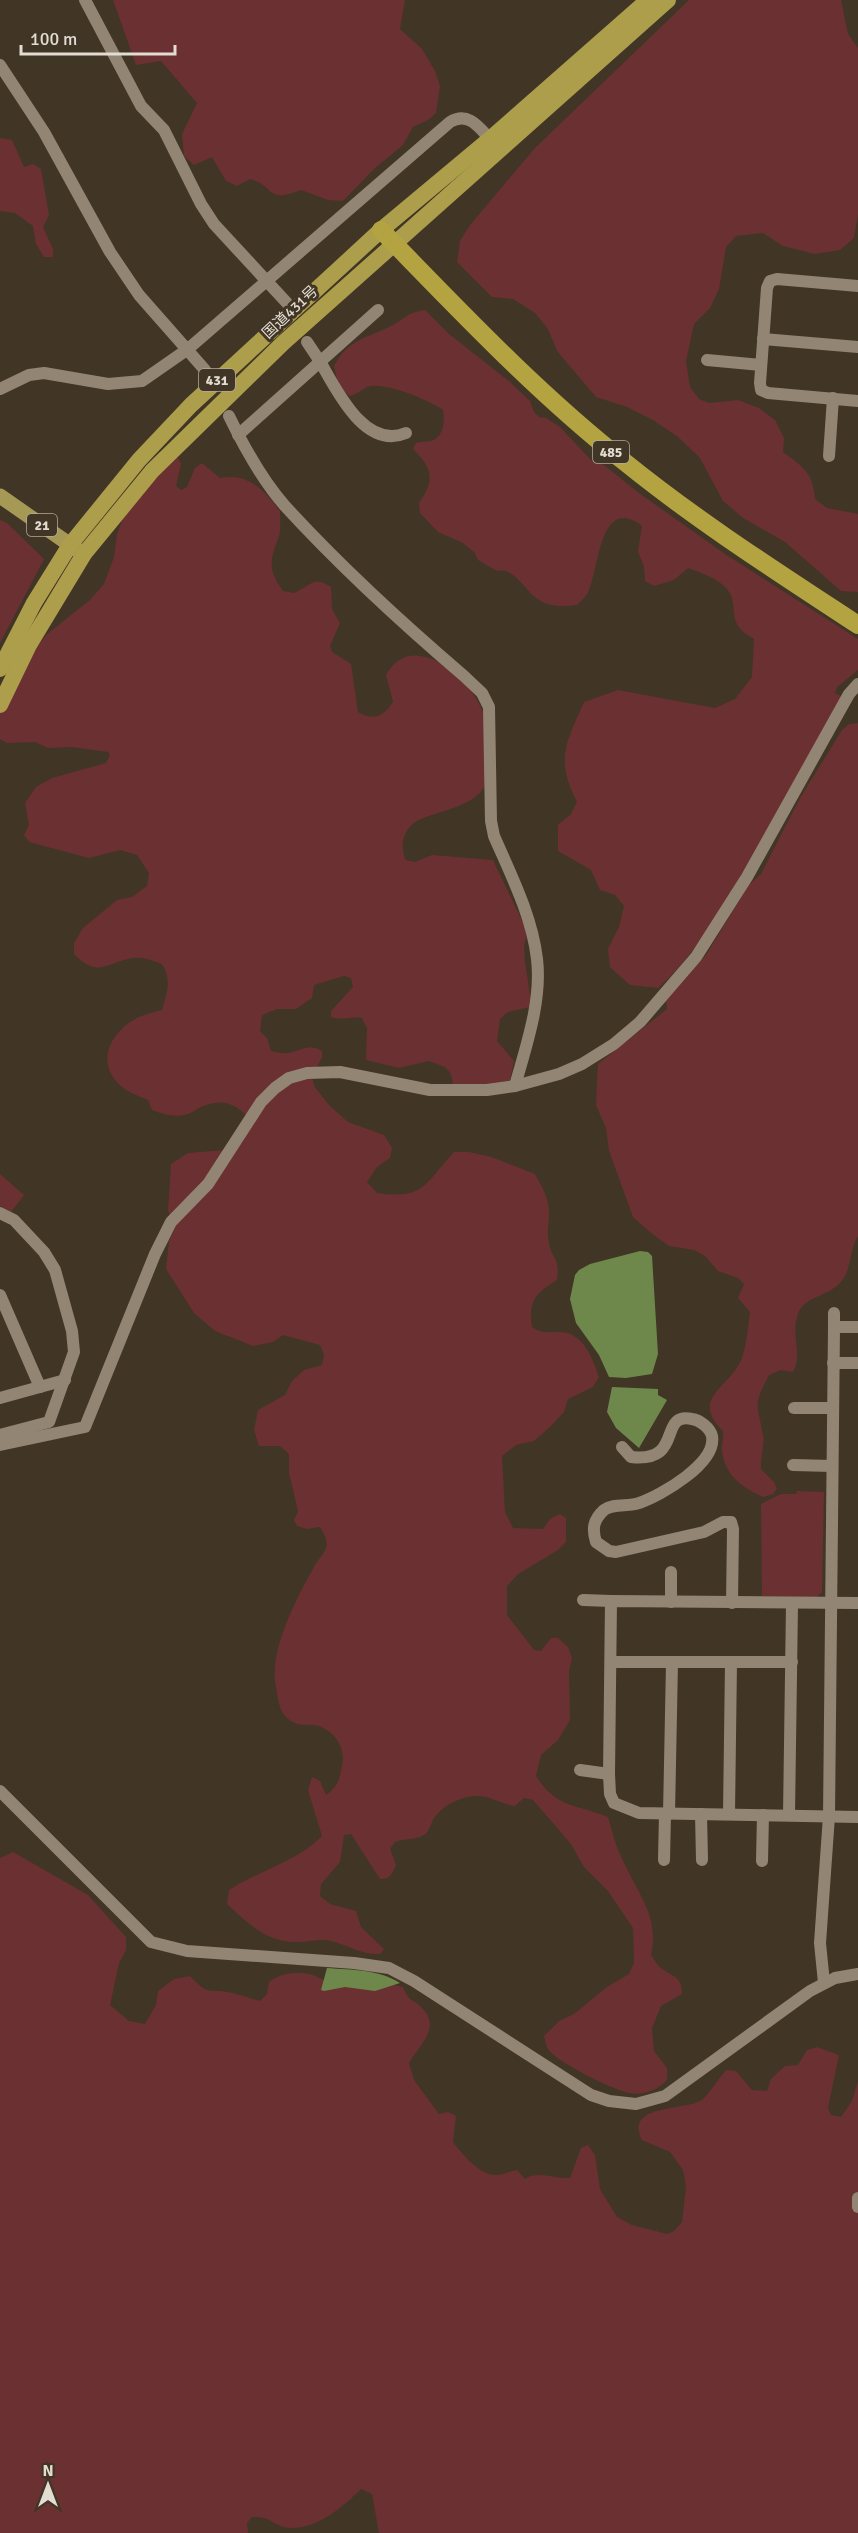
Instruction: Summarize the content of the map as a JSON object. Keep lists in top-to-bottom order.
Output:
{
  "streets": {
    "highway": ["国道431号", "431", "485"],
    "main road": ["21"]
  },
  "crossings": [
    ["国道431号", "485"],
    ["国道431号", "21"]
  ],
  "scale_bar": "100 m",
  "north": "top"
}
